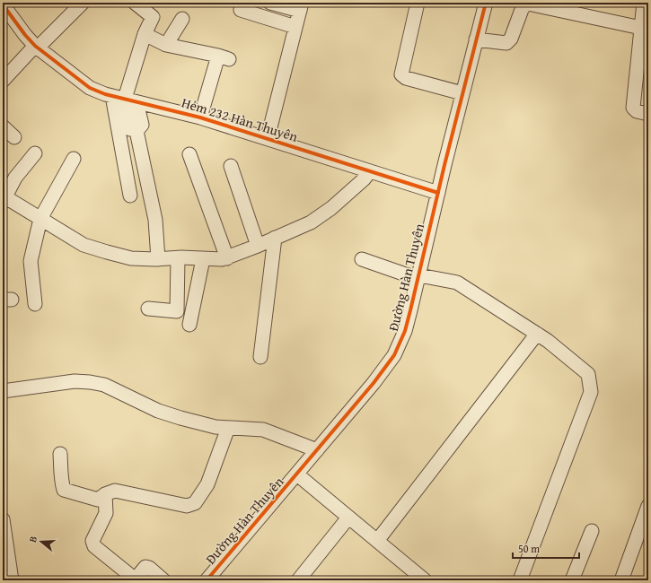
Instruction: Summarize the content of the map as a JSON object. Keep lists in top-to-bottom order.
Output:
{
  "streets": {
    "street": ["Hẻm 232 Hàn Thuyên", "Đường Hàn Thuyên"]
  },
  "crossings": [
    ["Hẻm 232 Hàn Thuyên", "Đường Hàn Thuyên"]
  ],
  "scale_bar": "50 m",
  "north": "left"
}
